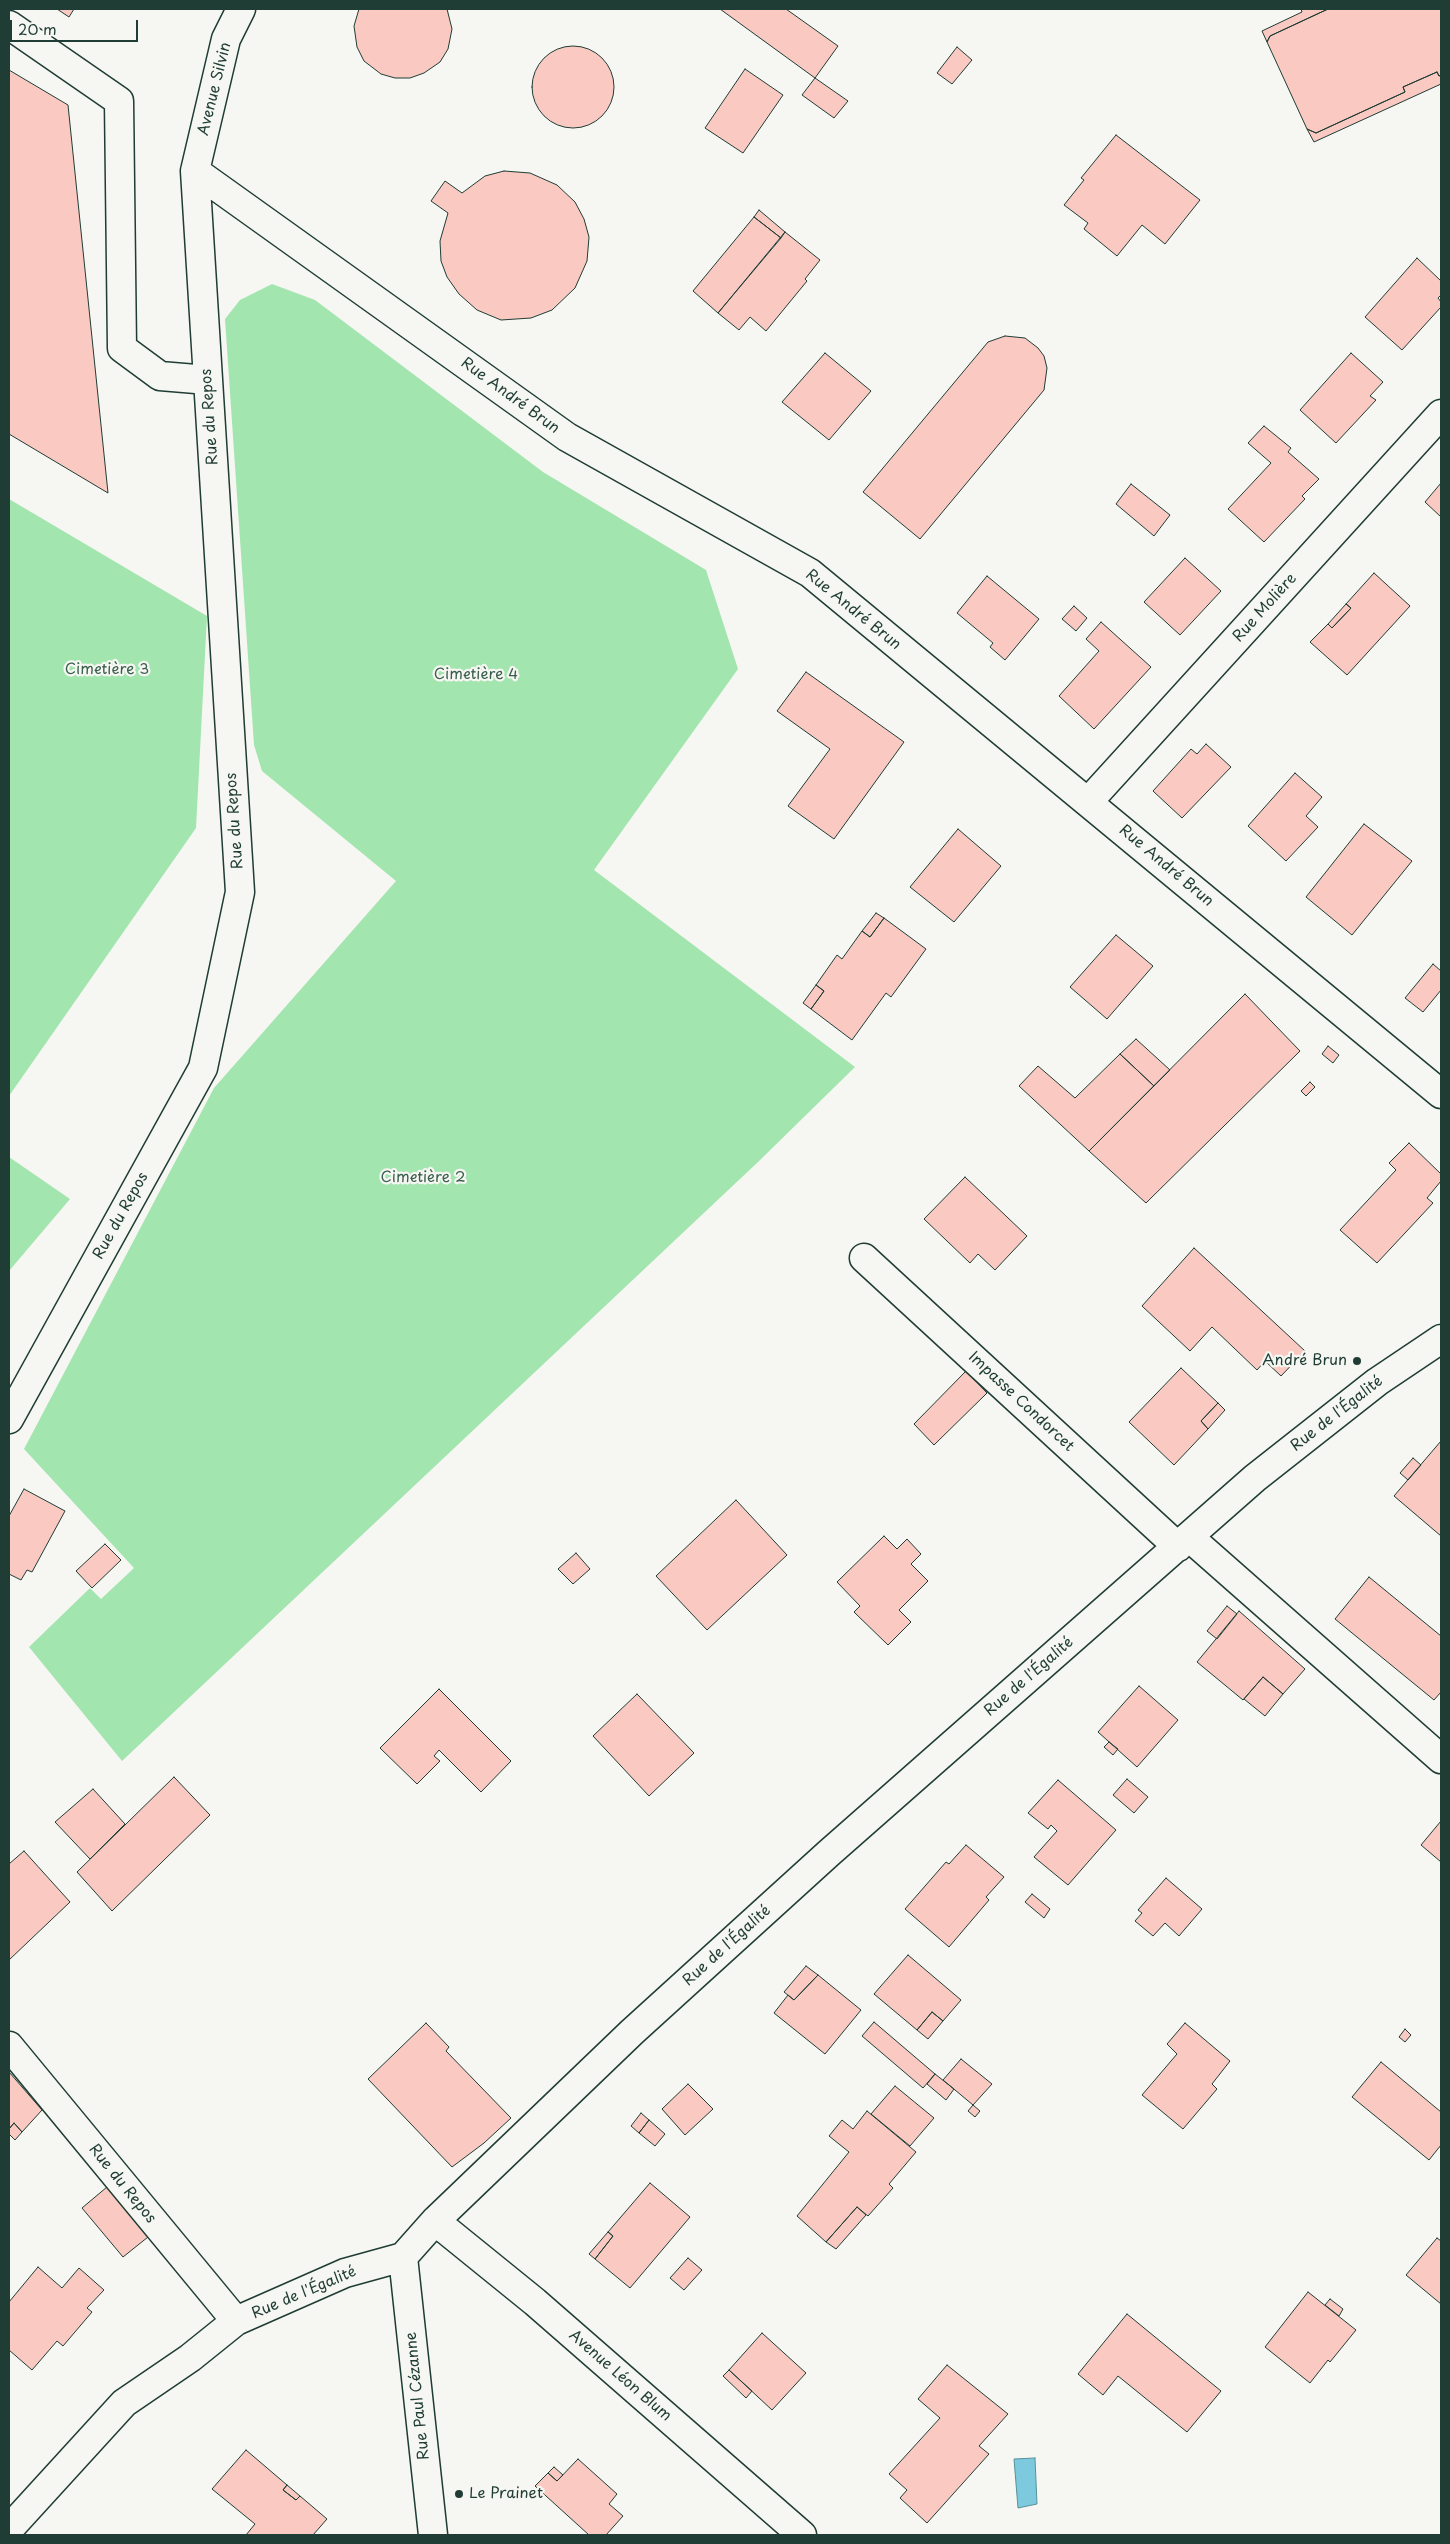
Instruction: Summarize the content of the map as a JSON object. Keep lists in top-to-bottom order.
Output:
{
  "streets": {
    "street": [
      "Avenue Silvin",
      "Rue André Brun",
      "Rue du Repos",
      "Rue Molière",
      "Impasse Condorcet",
      "Rue de l'Égalité",
      "Avenue Léon Blum",
      "Rue Paul Cézanne"
    ]
  },
  "crossings": [
    ["Avenue Silvin", "Rue André Brun"],
    ["Avenue Silvin", "Rue du Repos"],
    ["Rue André Brun", "Rue du Repos"],
    ["Rue André Brun", "Rue Molière"],
    ["Rue du Repos", "Rue de l'Égalité"],
    ["Impasse Condorcet", "Rue de l'Égalité"],
    ["Rue de l'Égalité", "Avenue Léon Blum"],
    ["Rue de l'Égalité", "Rue Paul Cézanne"]
  ],
  "parks": ["Cimetière 3", "Cimetière 4", "Cimetière 2"],
  "places": ["André Brun", "Le Prainet"],
  "scale_bar": "20 m"
}
